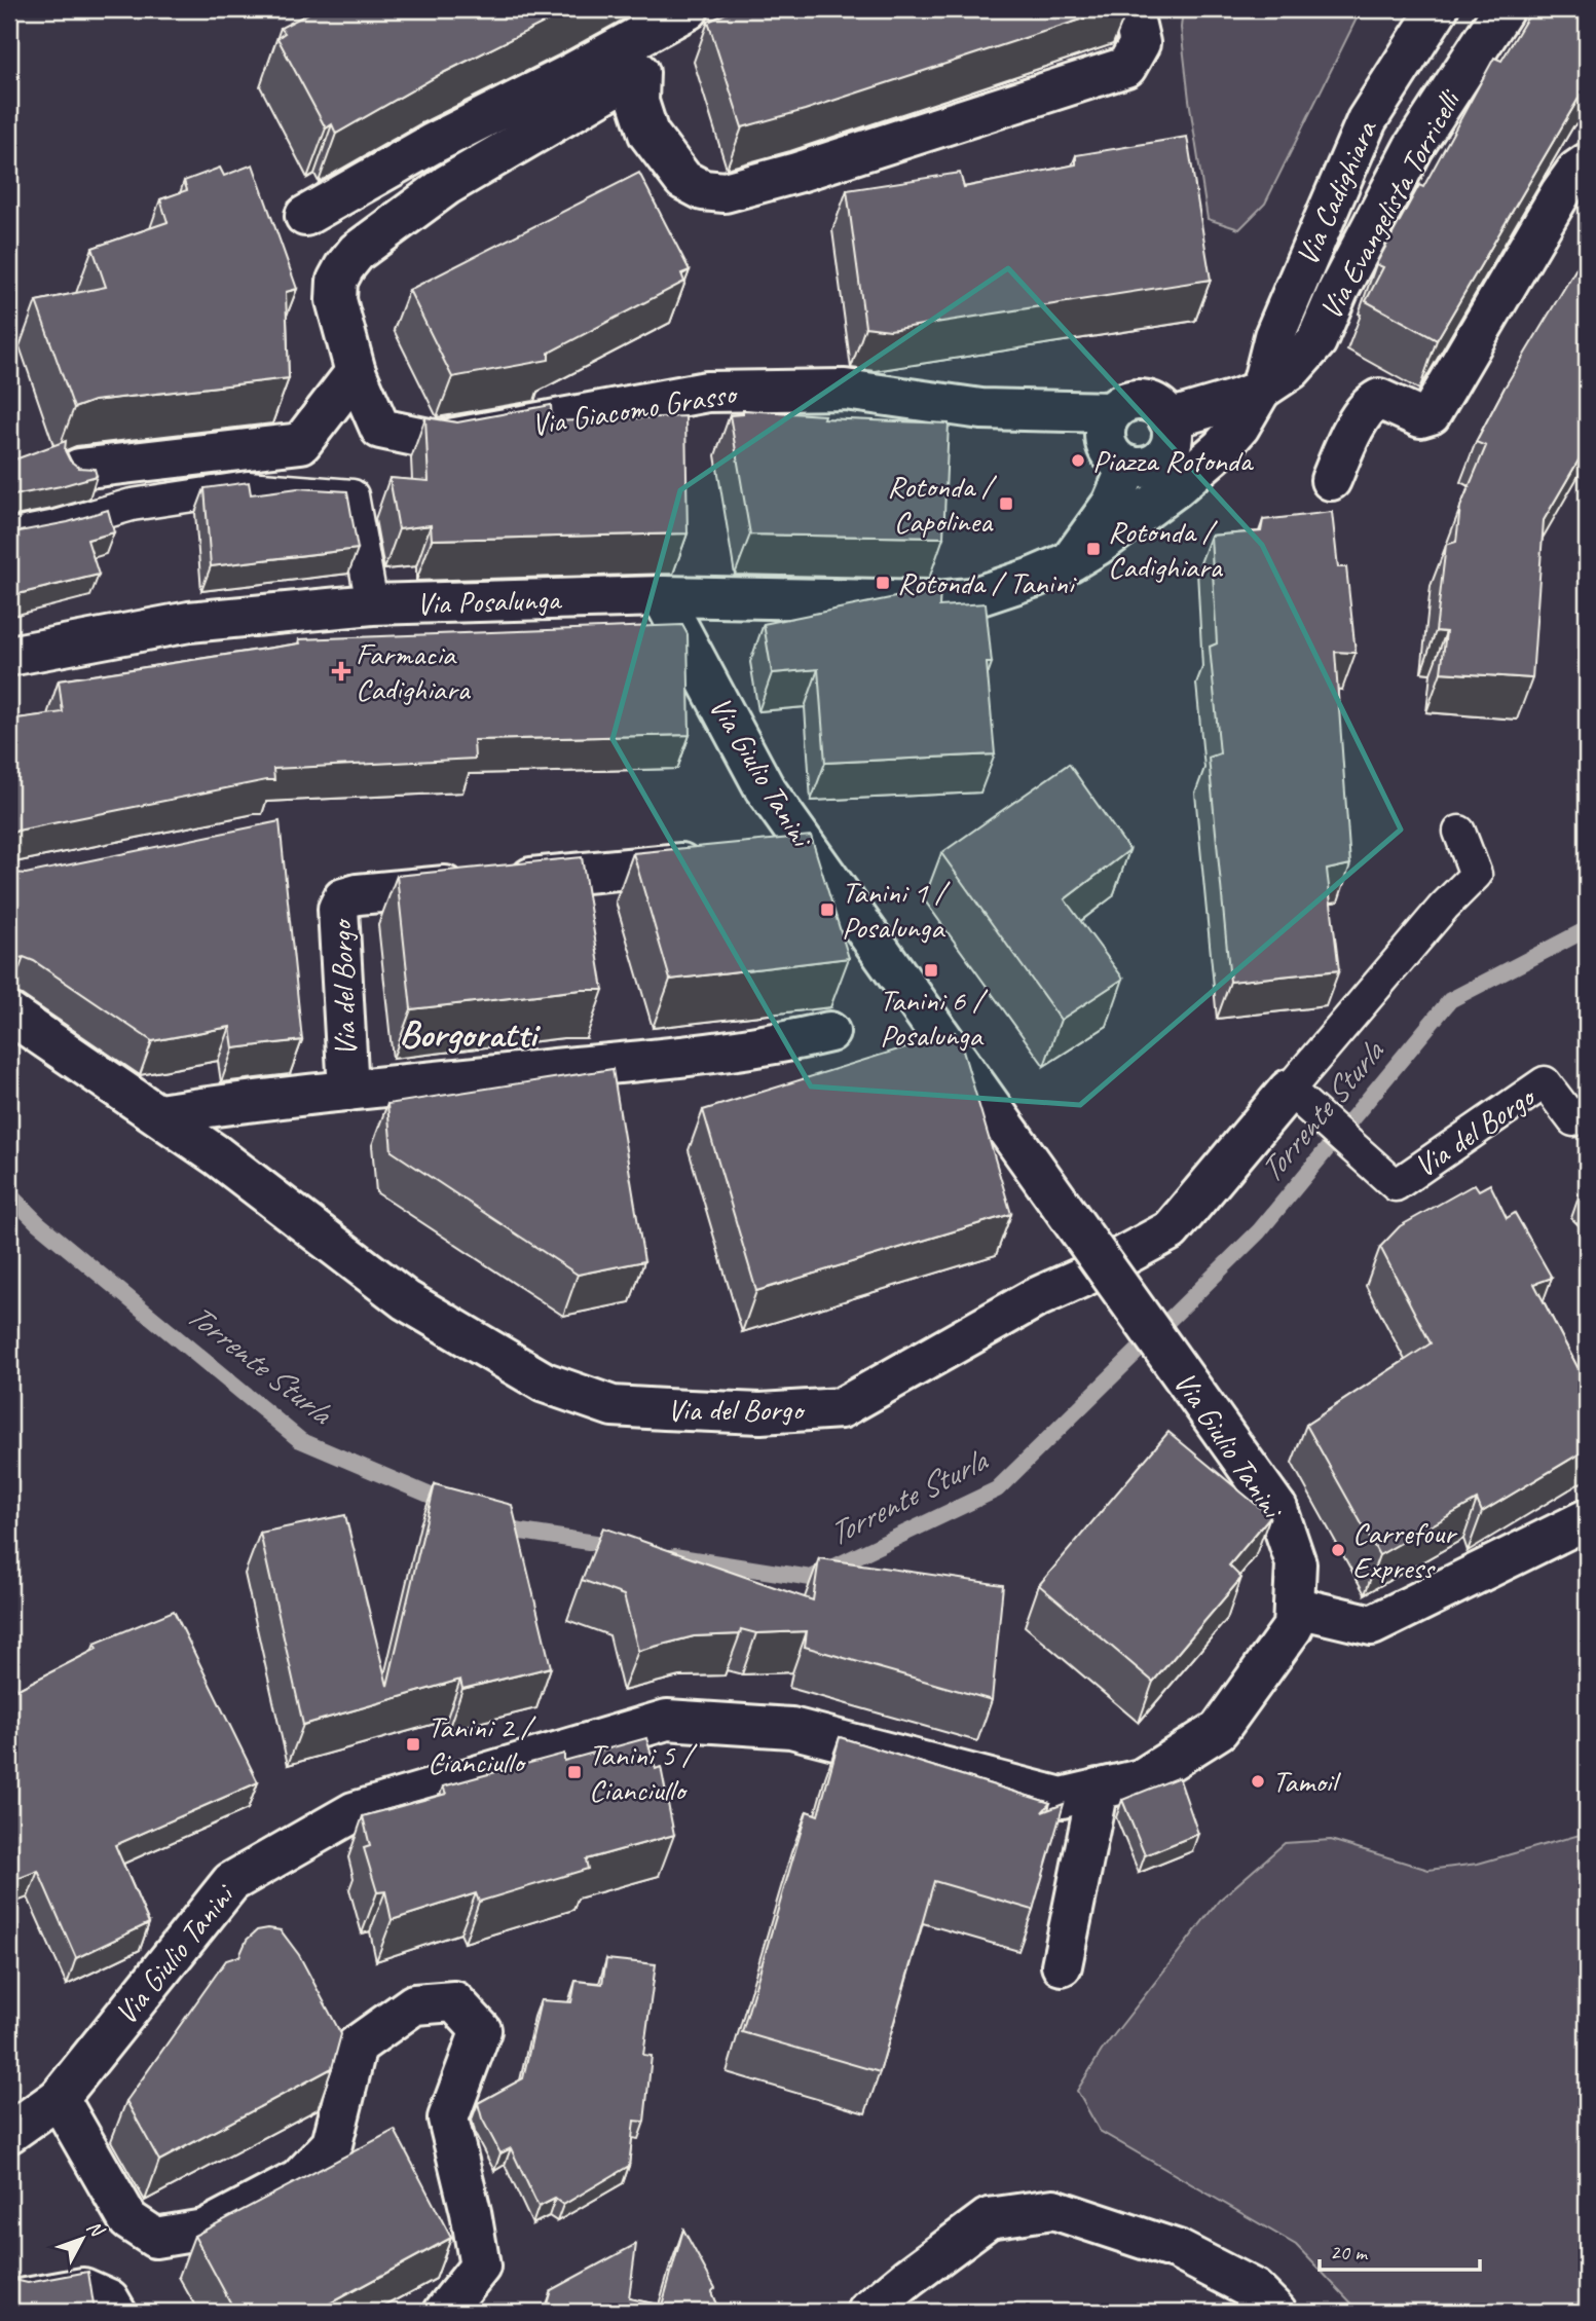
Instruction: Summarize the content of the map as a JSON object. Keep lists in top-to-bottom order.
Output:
{
  "streets": {
    "street": [
      "Via Cadighiara",
      "Via Evangelista Torricelli",
      "Via Giacomo Grasso",
      "Via Posalunga",
      "Via Giulio Tanini",
      "Via del Borgo"
    ]
  },
  "crossings": [
    ["Via Cadighiara", "Via Evangelista Torricelli"],
    ["Via Posalunga", "Via Giulio Tanini"]
  ],
  "districts": ["Borgoratti"],
  "water": ["Torrente Sturla"],
  "places": {
    "other": ["Piazza Rotonda", "Carrefour Express", "Tamoil"],
    "transit": [
      "Rotonda / Capolinea",
      "Rotonda / Cadighiara",
      "Rotonda / Tanini",
      "Tanini 1 / Posalunga",
      "Tanini 6 / Posalunga",
      "Tanini 2 / Cianciullo",
      "Tanini 5 / Cianciullo"
    ],
    "health": ["Farmacia Cadighiara"]
  },
  "scale_bar": "20 m",
  "north": "top right"
}
